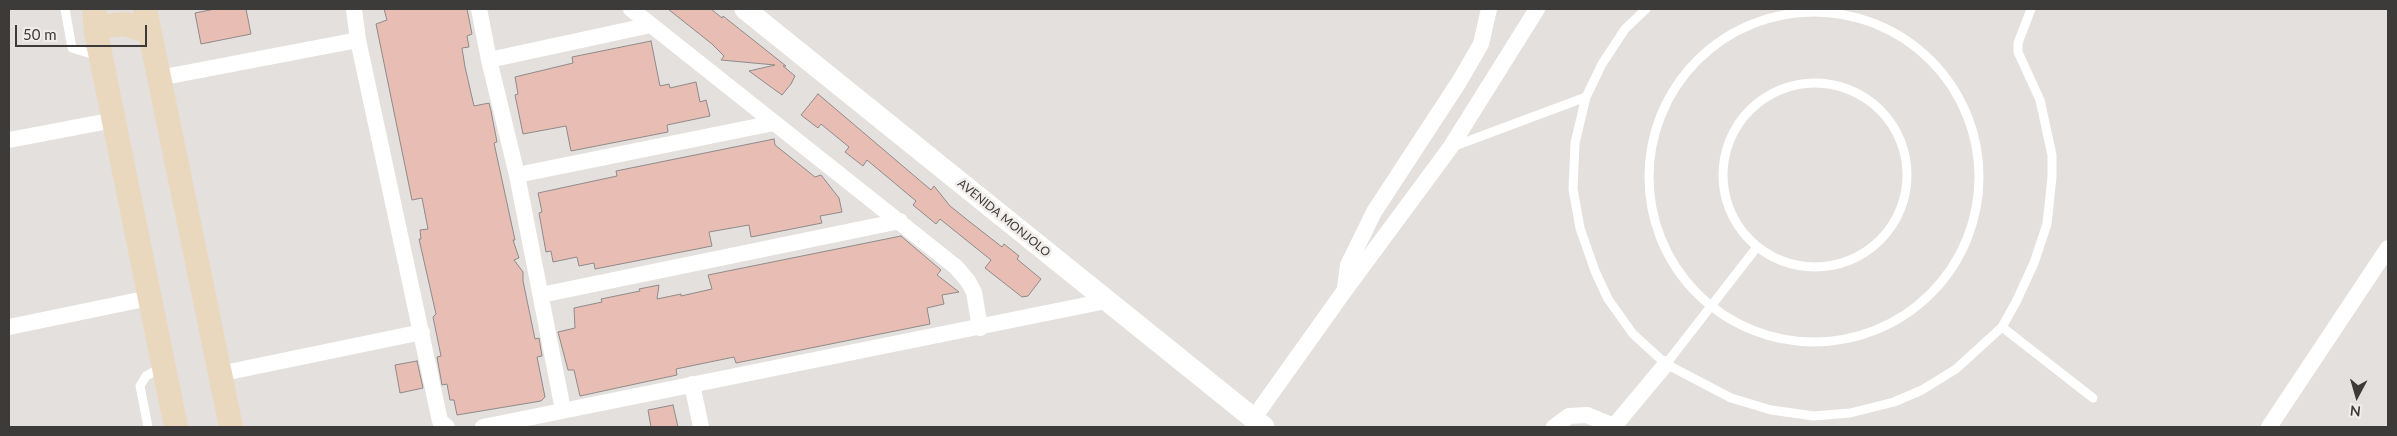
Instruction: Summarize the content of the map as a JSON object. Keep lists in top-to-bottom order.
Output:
{
  "streets": {
    "street": ["AVENIDA MONJOLO"]
  },
  "scale_bar": "50 m",
  "north": "bottom"
}
